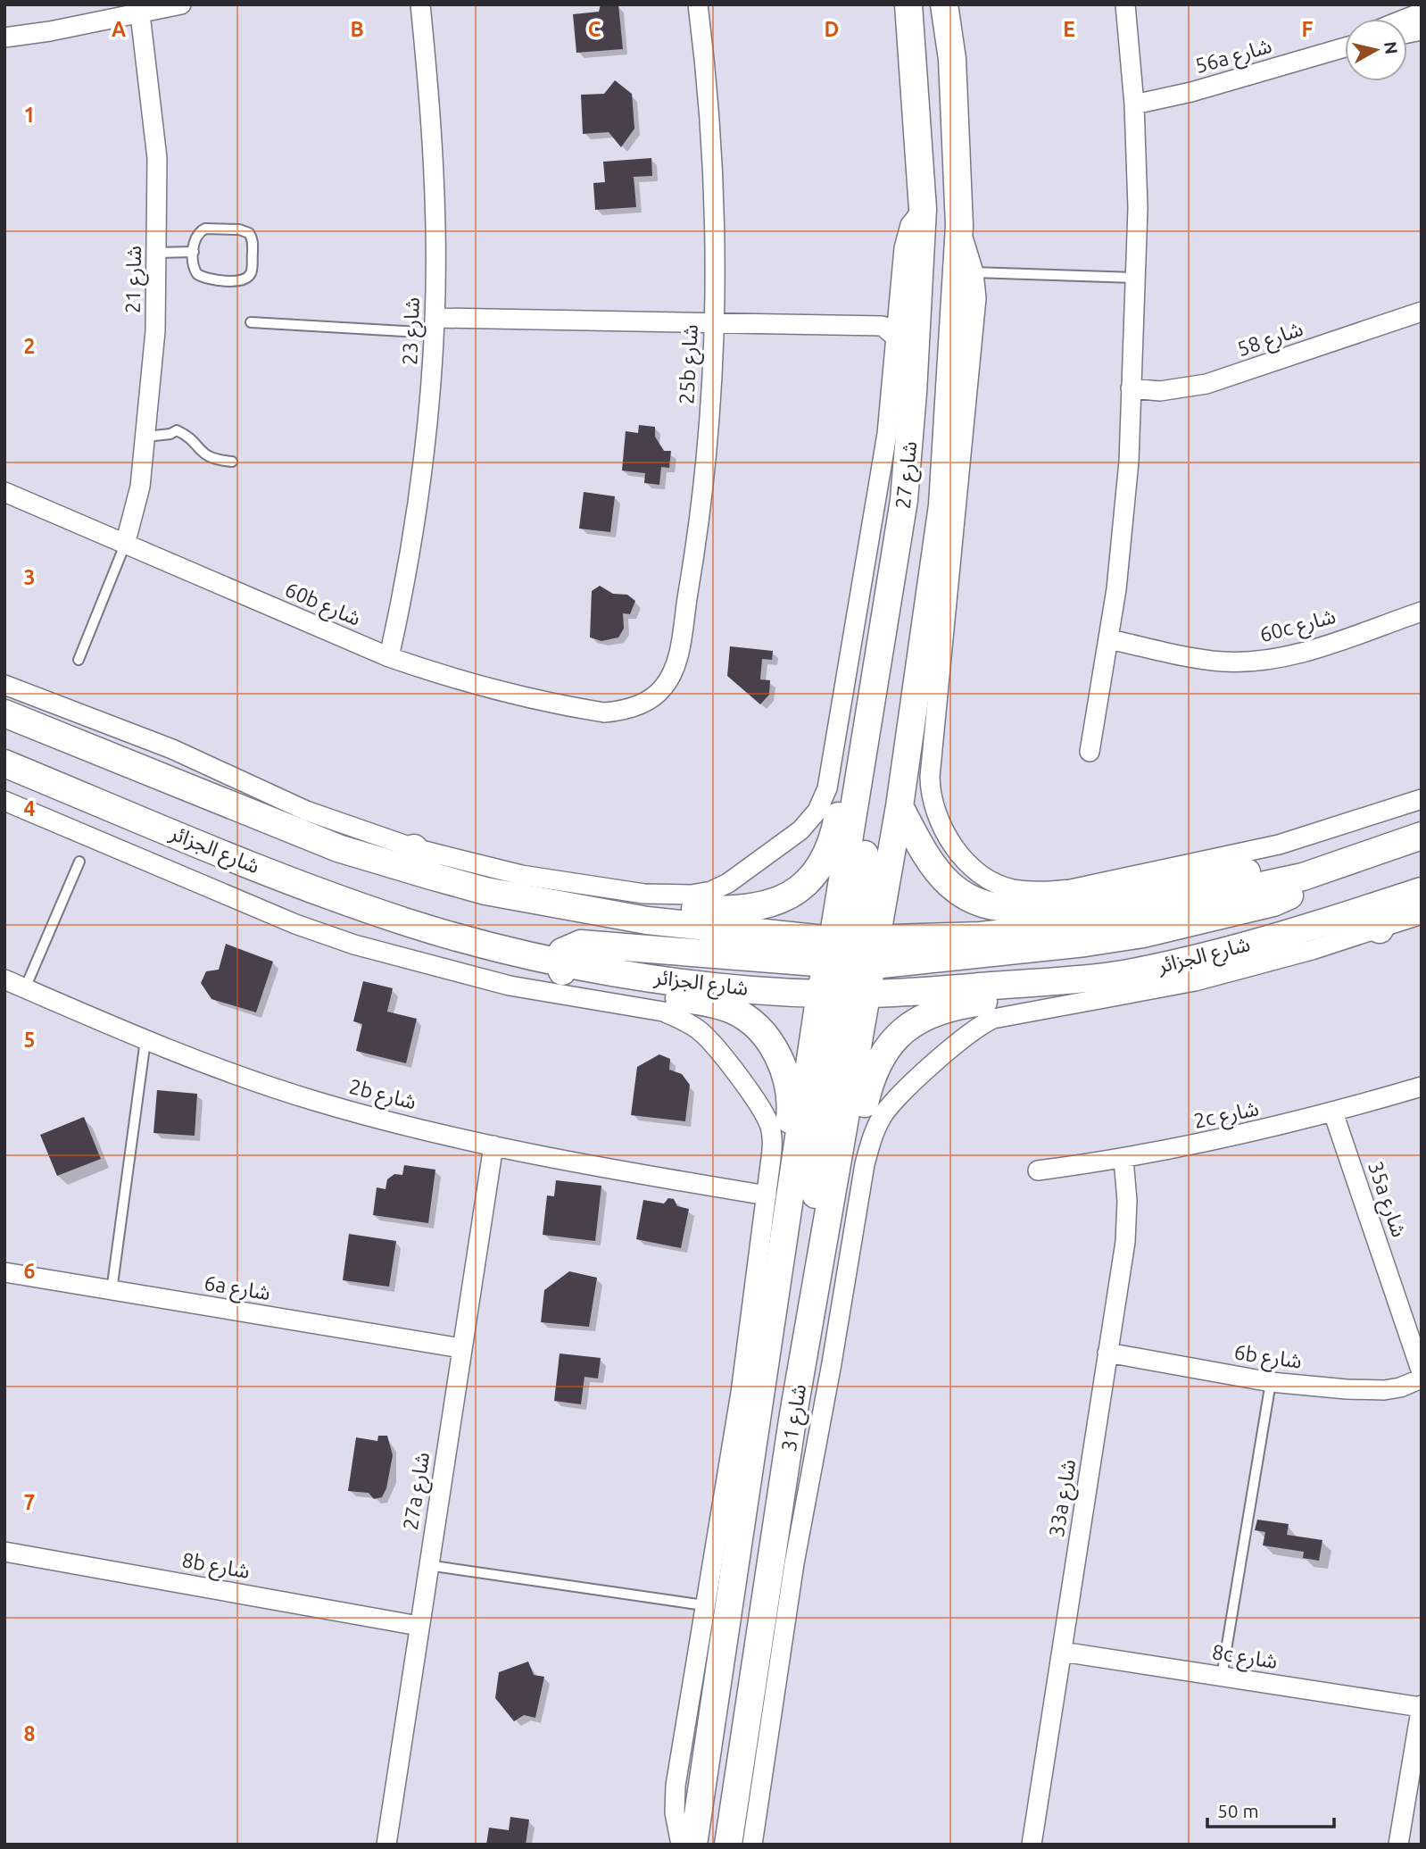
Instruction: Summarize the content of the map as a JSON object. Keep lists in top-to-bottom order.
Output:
{
  "streets": {
    "main road": ["شارع 27", "شارع الجزائر", "شارع 31"],
    "street": [
      "56a شارع",
      "شارع 21",
      "شارع 23",
      "شارع 58",
      "25b شارع",
      "60b شارع",
      "60c شارع",
      "2b شارع",
      "2c شارع",
      "35a شارع",
      "6a شارع",
      "6b شارع",
      "27a شارع",
      "33a شارع",
      "8b شارع",
      "8c شارع"
    ]
  },
  "crossings": [
    ["شارع 21", "60b شارع"],
    ["شارع 23", "60b شارع"],
    ["25b شارع", "60b شارع"],
    ["شارع 27", "شارع الجزائر"],
    ["شارع 27", "شارع 31"],
    ["شارع الجزائر", "شارع 31"],
    ["2b شارع", "27a شارع"],
    ["2c شارع", "35a شارع"],
    ["2c شارع", "33a شارع"],
    ["6a شارع", "27a شارع"],
    ["6b شارع", "33a شارع"],
    ["27a شارع", "8b شارع"],
    ["33a شارع", "8c شارع"]
  ],
  "scale_bar": "50 m",
  "north": "right",
  "grid": {
    "columns": [
      "A",
      "B",
      "C",
      "D",
      "E",
      "F"
    ],
    "rows": [
      "1",
      "2",
      "3",
      "4",
      "5",
      "6",
      "7",
      "8"
    ]
  }
}
